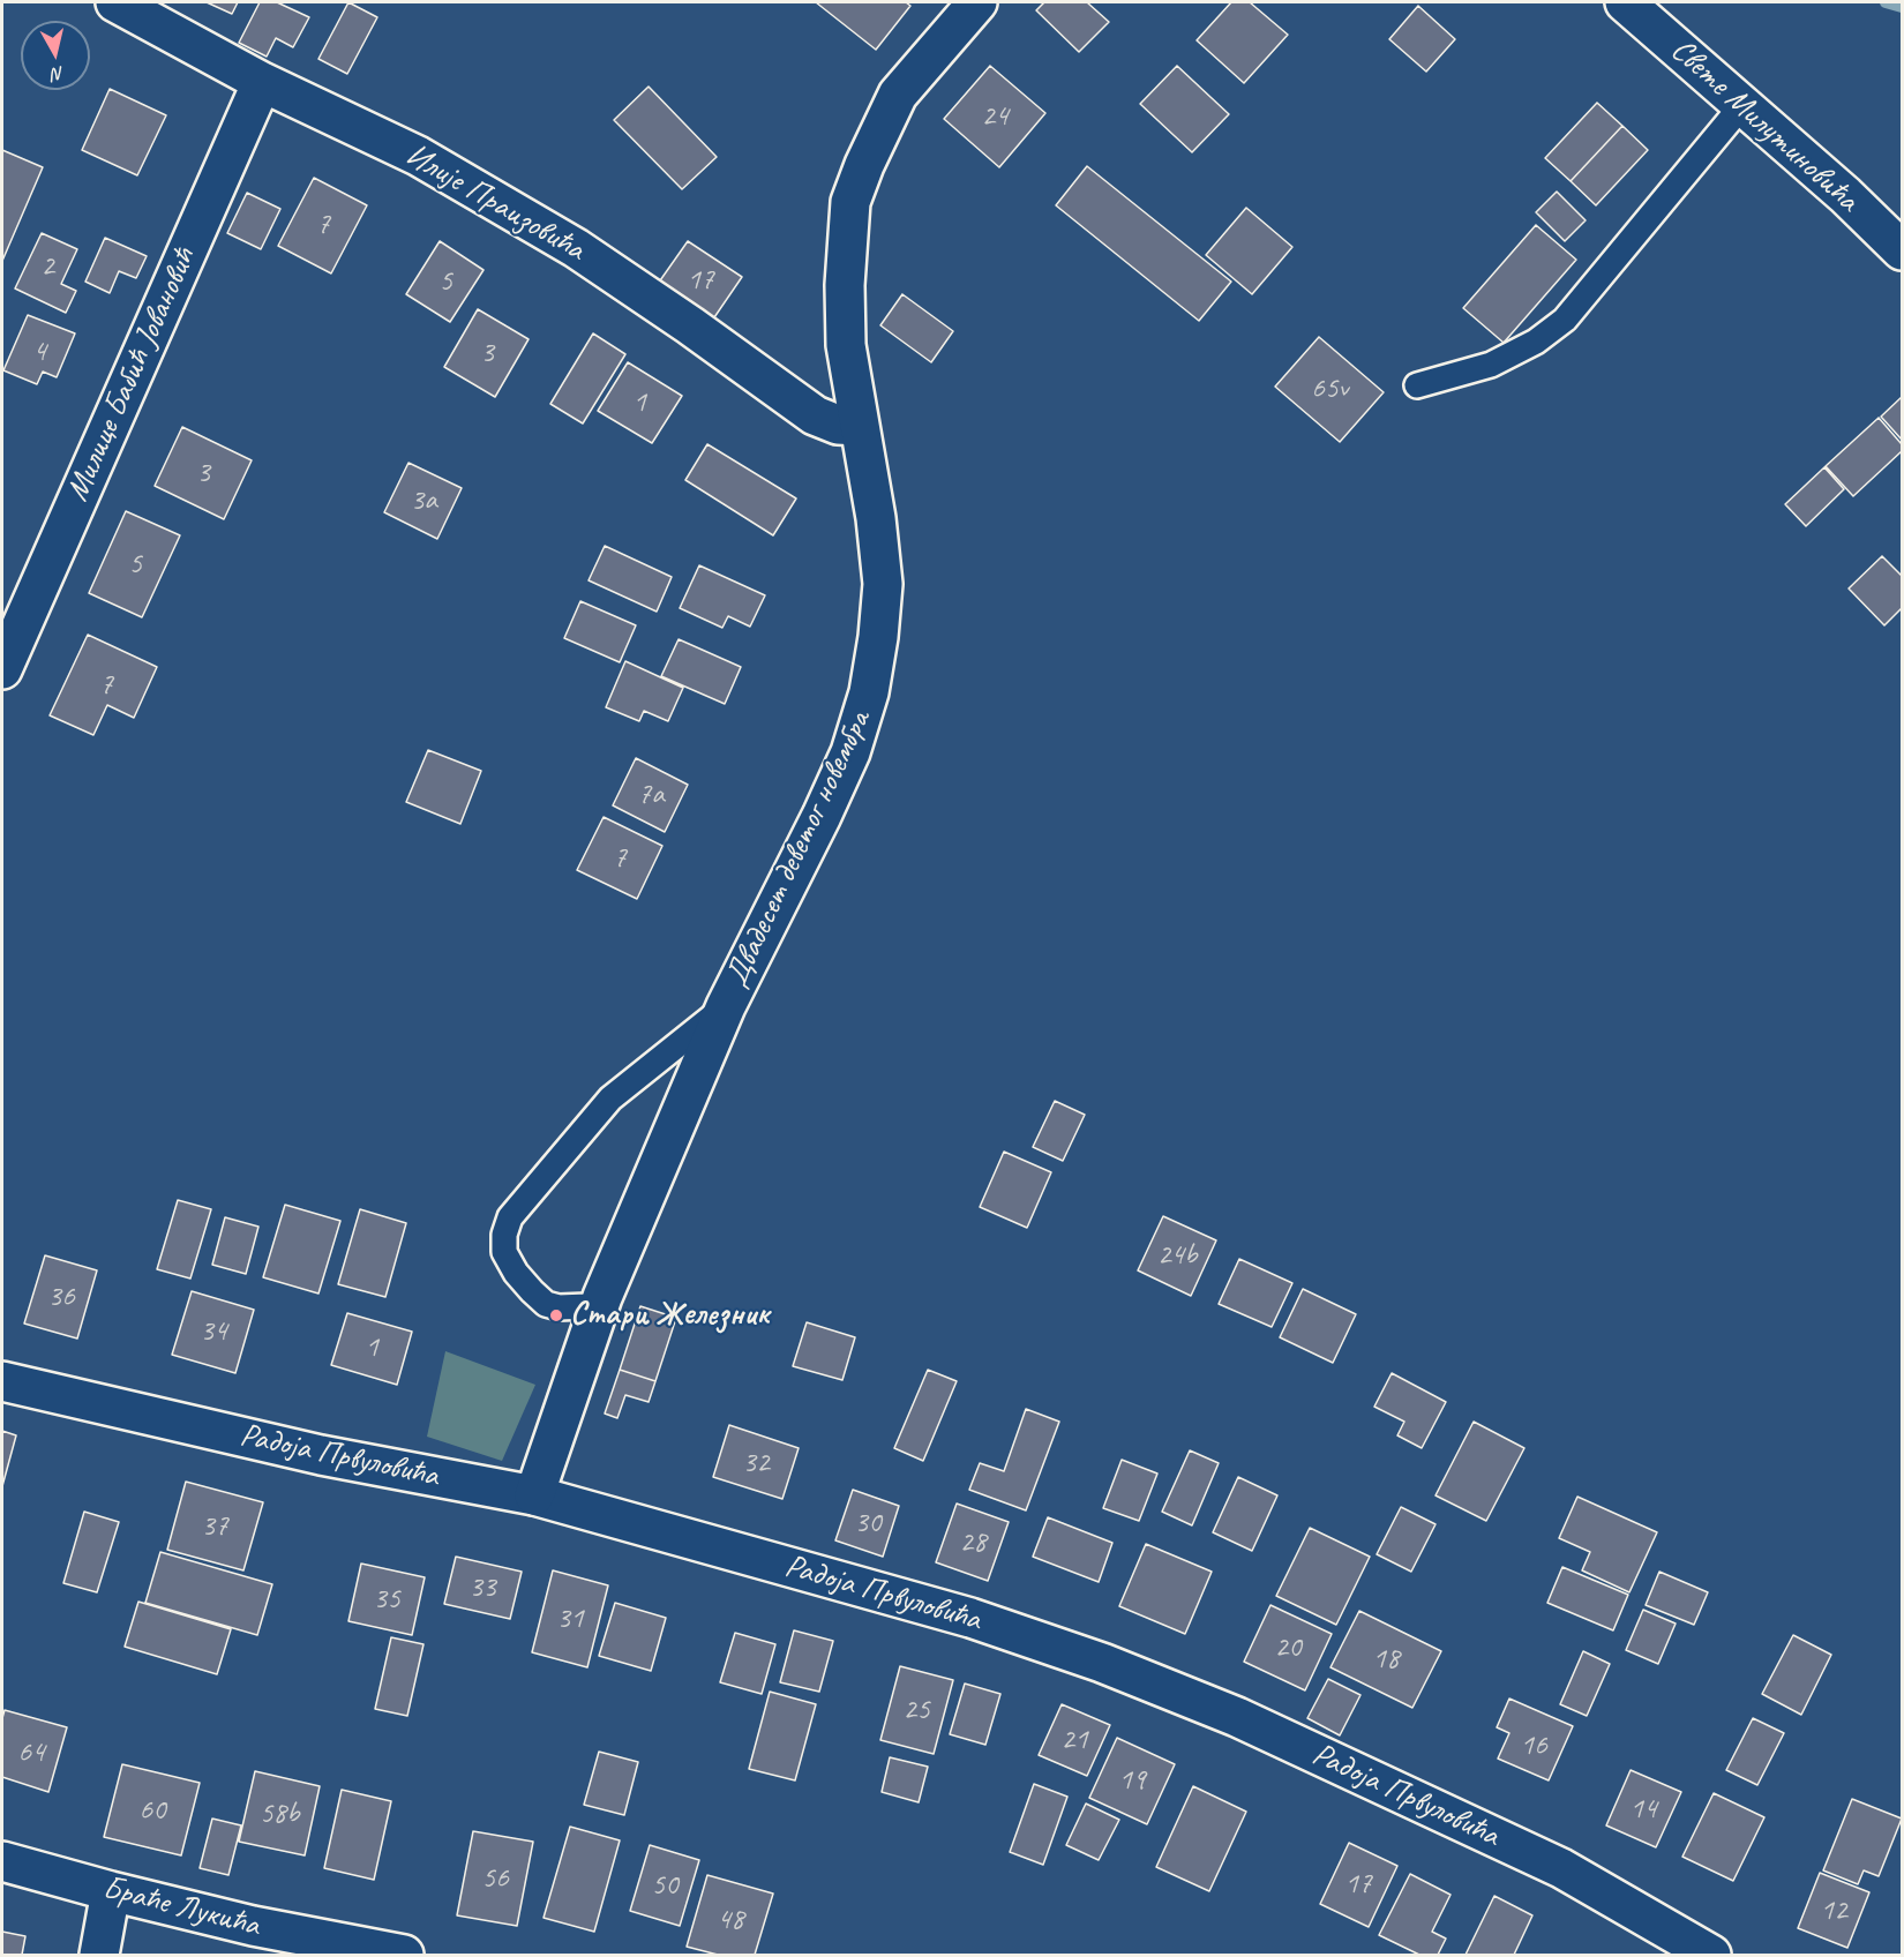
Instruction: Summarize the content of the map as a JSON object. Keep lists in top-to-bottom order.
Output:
{
  "streets": {
    "street": [
      "Свете Милутиновића",
      "Илије Праизовића",
      "Милице Бабић Јовановић",
      "Двадесет деветог новембра",
      "Радоја Првуловића",
      "Браће Лукића"
    ]
  },
  "crossings": [
    ["Илије Праизовића", "Милице Бабић Јовановић"],
    ["Илије Праизовића", "Двадесет деветог новембра"],
    ["Двадесет деветог новембра", "Радоја Првуловића"]
  ],
  "places": ["Стари Железник"],
  "house_numbers": [
    "24",
    "7",
    "2",
    "17",
    "5",
    "4",
    "3",
    "65v",
    "1",
    "3",
    "3a",
    "5",
    "7",
    "7a",
    "7",
    "24b",
    "36",
    "34",
    "1",
    "32",
    "30",
    "37",
    "28",
    "33",
    "35",
    "31",
    "20",
    "18",
    "25",
    "21",
    "16",
    "64",
    "19",
    "14",
    "60",
    "58b",
    "56",
    "17",
    "50",
    "12",
    "48"
  ],
  "north": "bottom"
}
